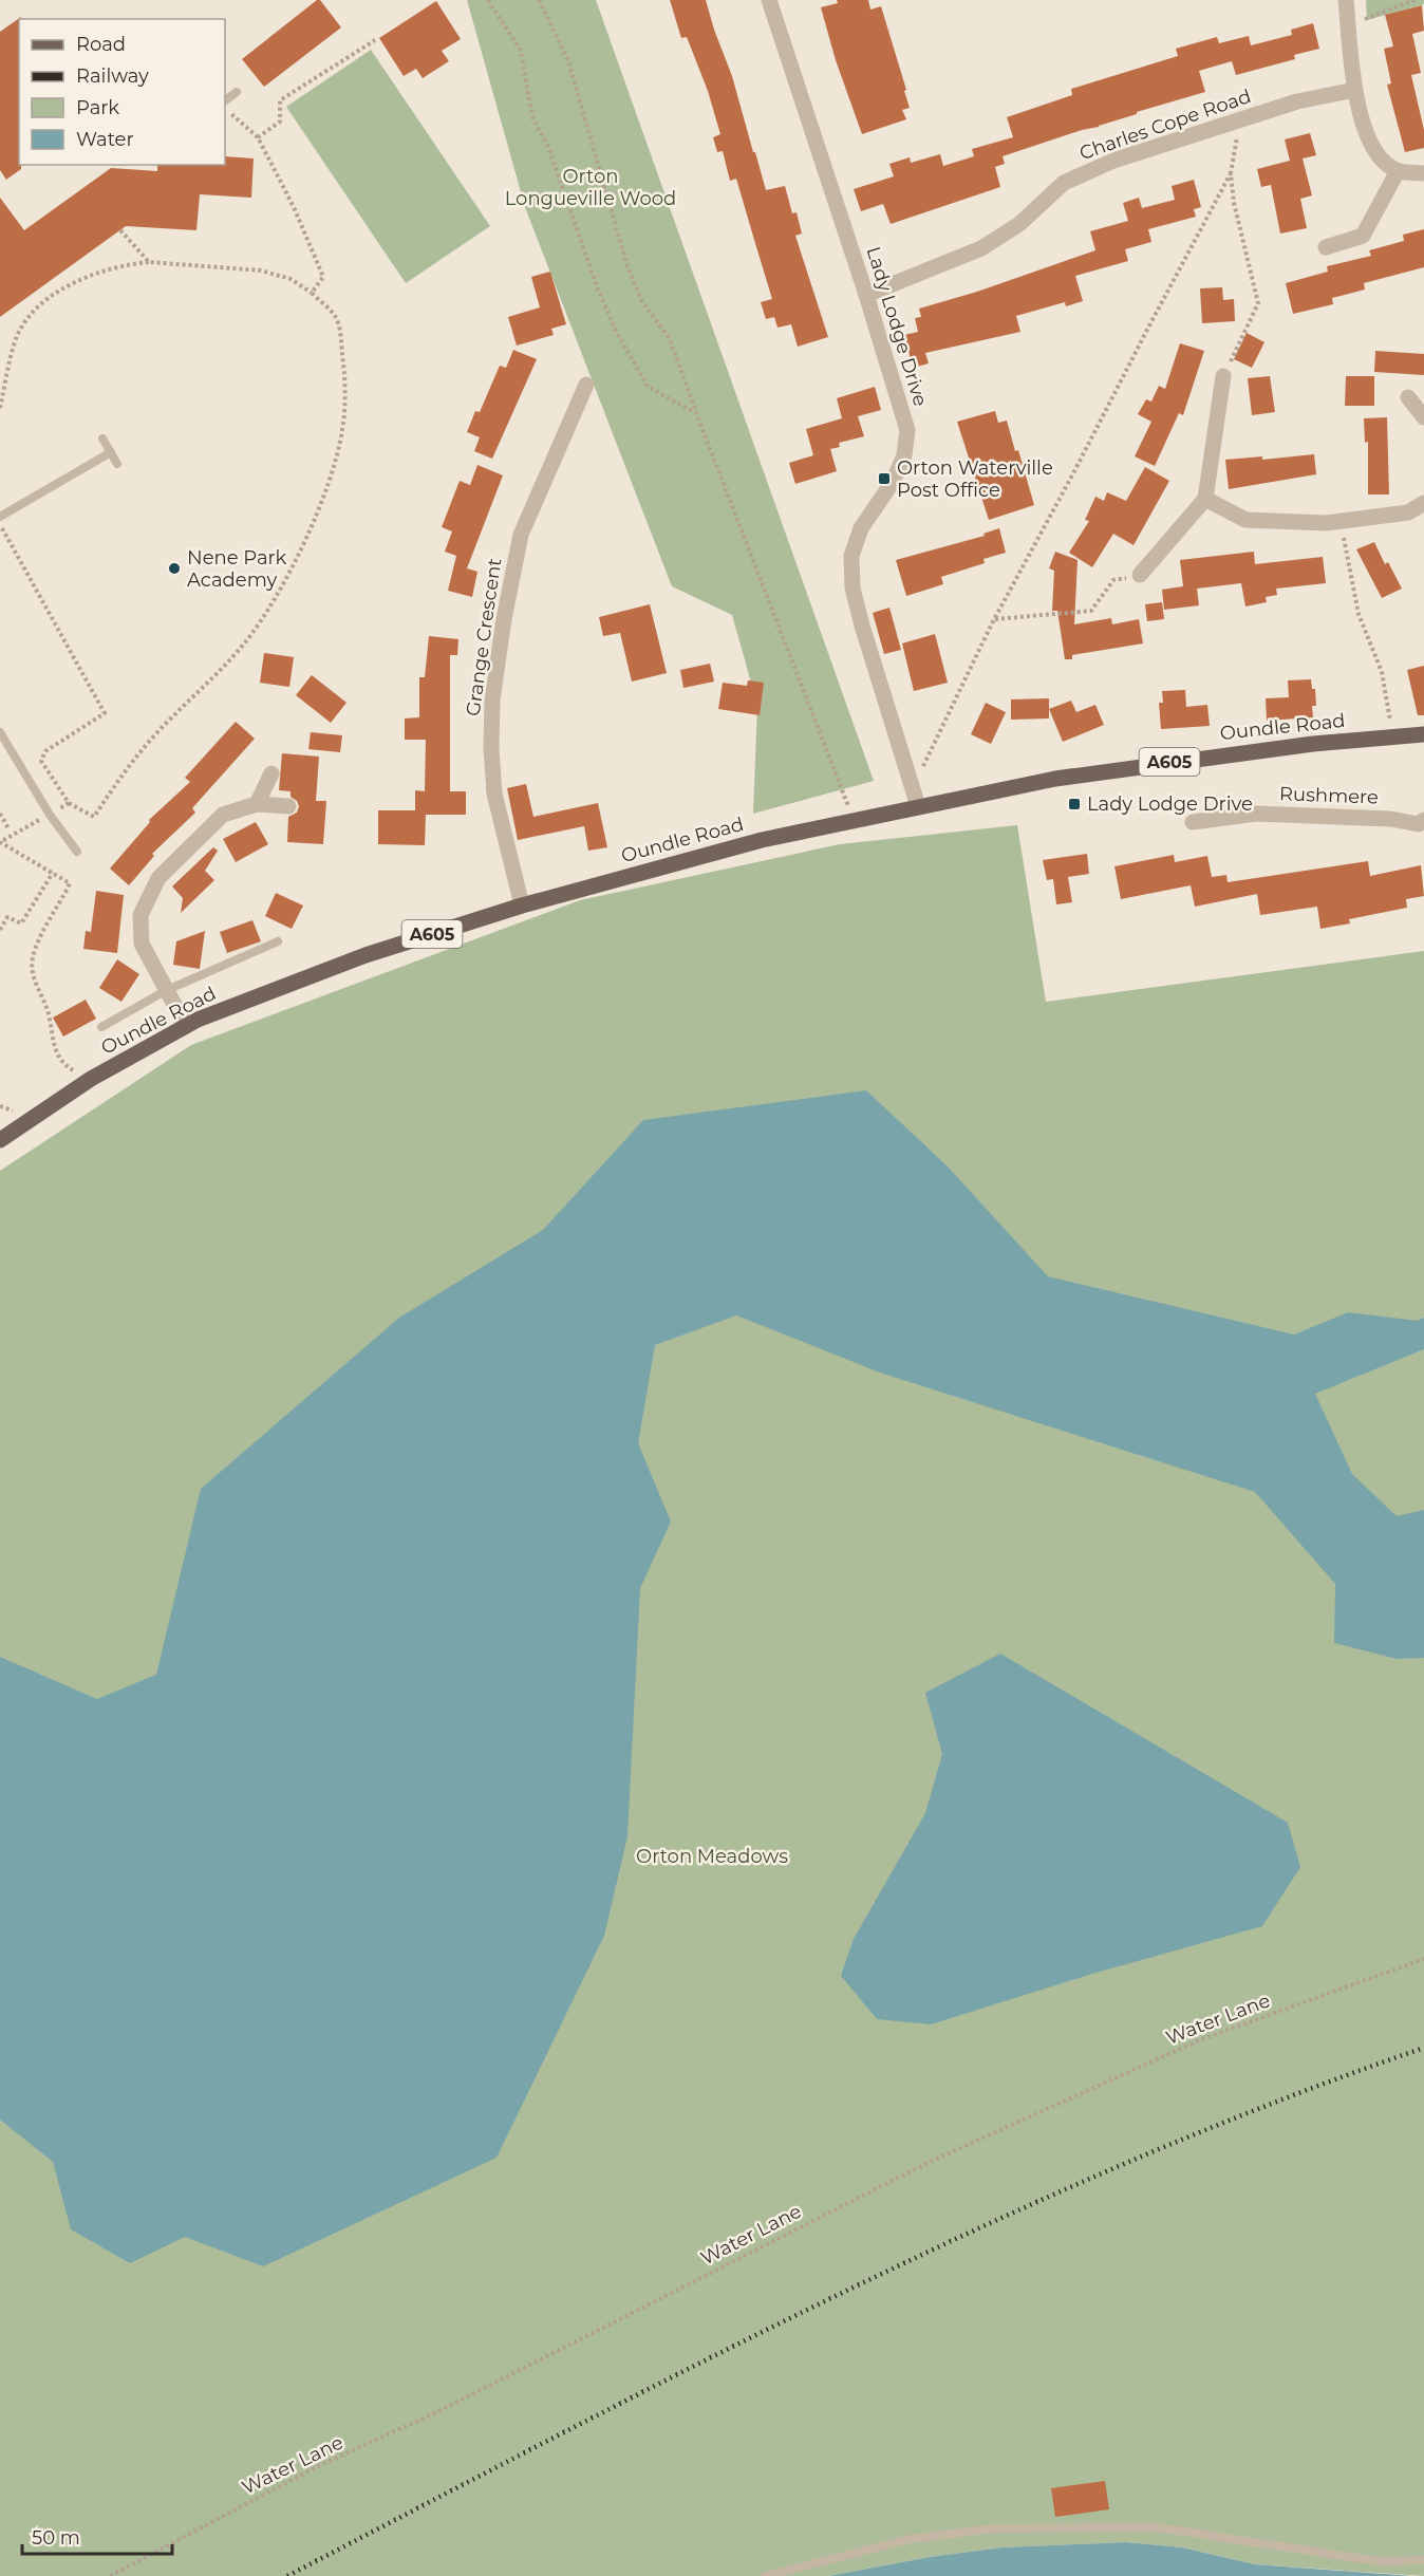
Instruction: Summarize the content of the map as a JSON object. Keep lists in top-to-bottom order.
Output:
{
  "streets": {
    "main road": ["Oundle Road", "A605"],
    "street": [
      "Charles Cope Road",
      "Lady Lodge Drive",
      "Grange Crescent",
      "Rushmere"
    ],
    "path": ["Water Lane"]
  },
  "crossings": [
    ["Charles Cope Road", "Lady Lodge Drive"],
    ["Lady Lodge Drive", "Oundle Road"],
    ["Grange Crescent", "Oundle Road"]
  ],
  "parks": ["Orton Longueville Wood", "Orton Meadows"],
  "places": {
    "transit": ["Orton Waterville Post Office", "Lady Lodge Drive"],
    "other": ["Nene Park Academy"]
  },
  "legend": [
    "Road",
    "Railway",
    "Park",
    "Water"
  ],
  "scale_bar": "50 m"
}
